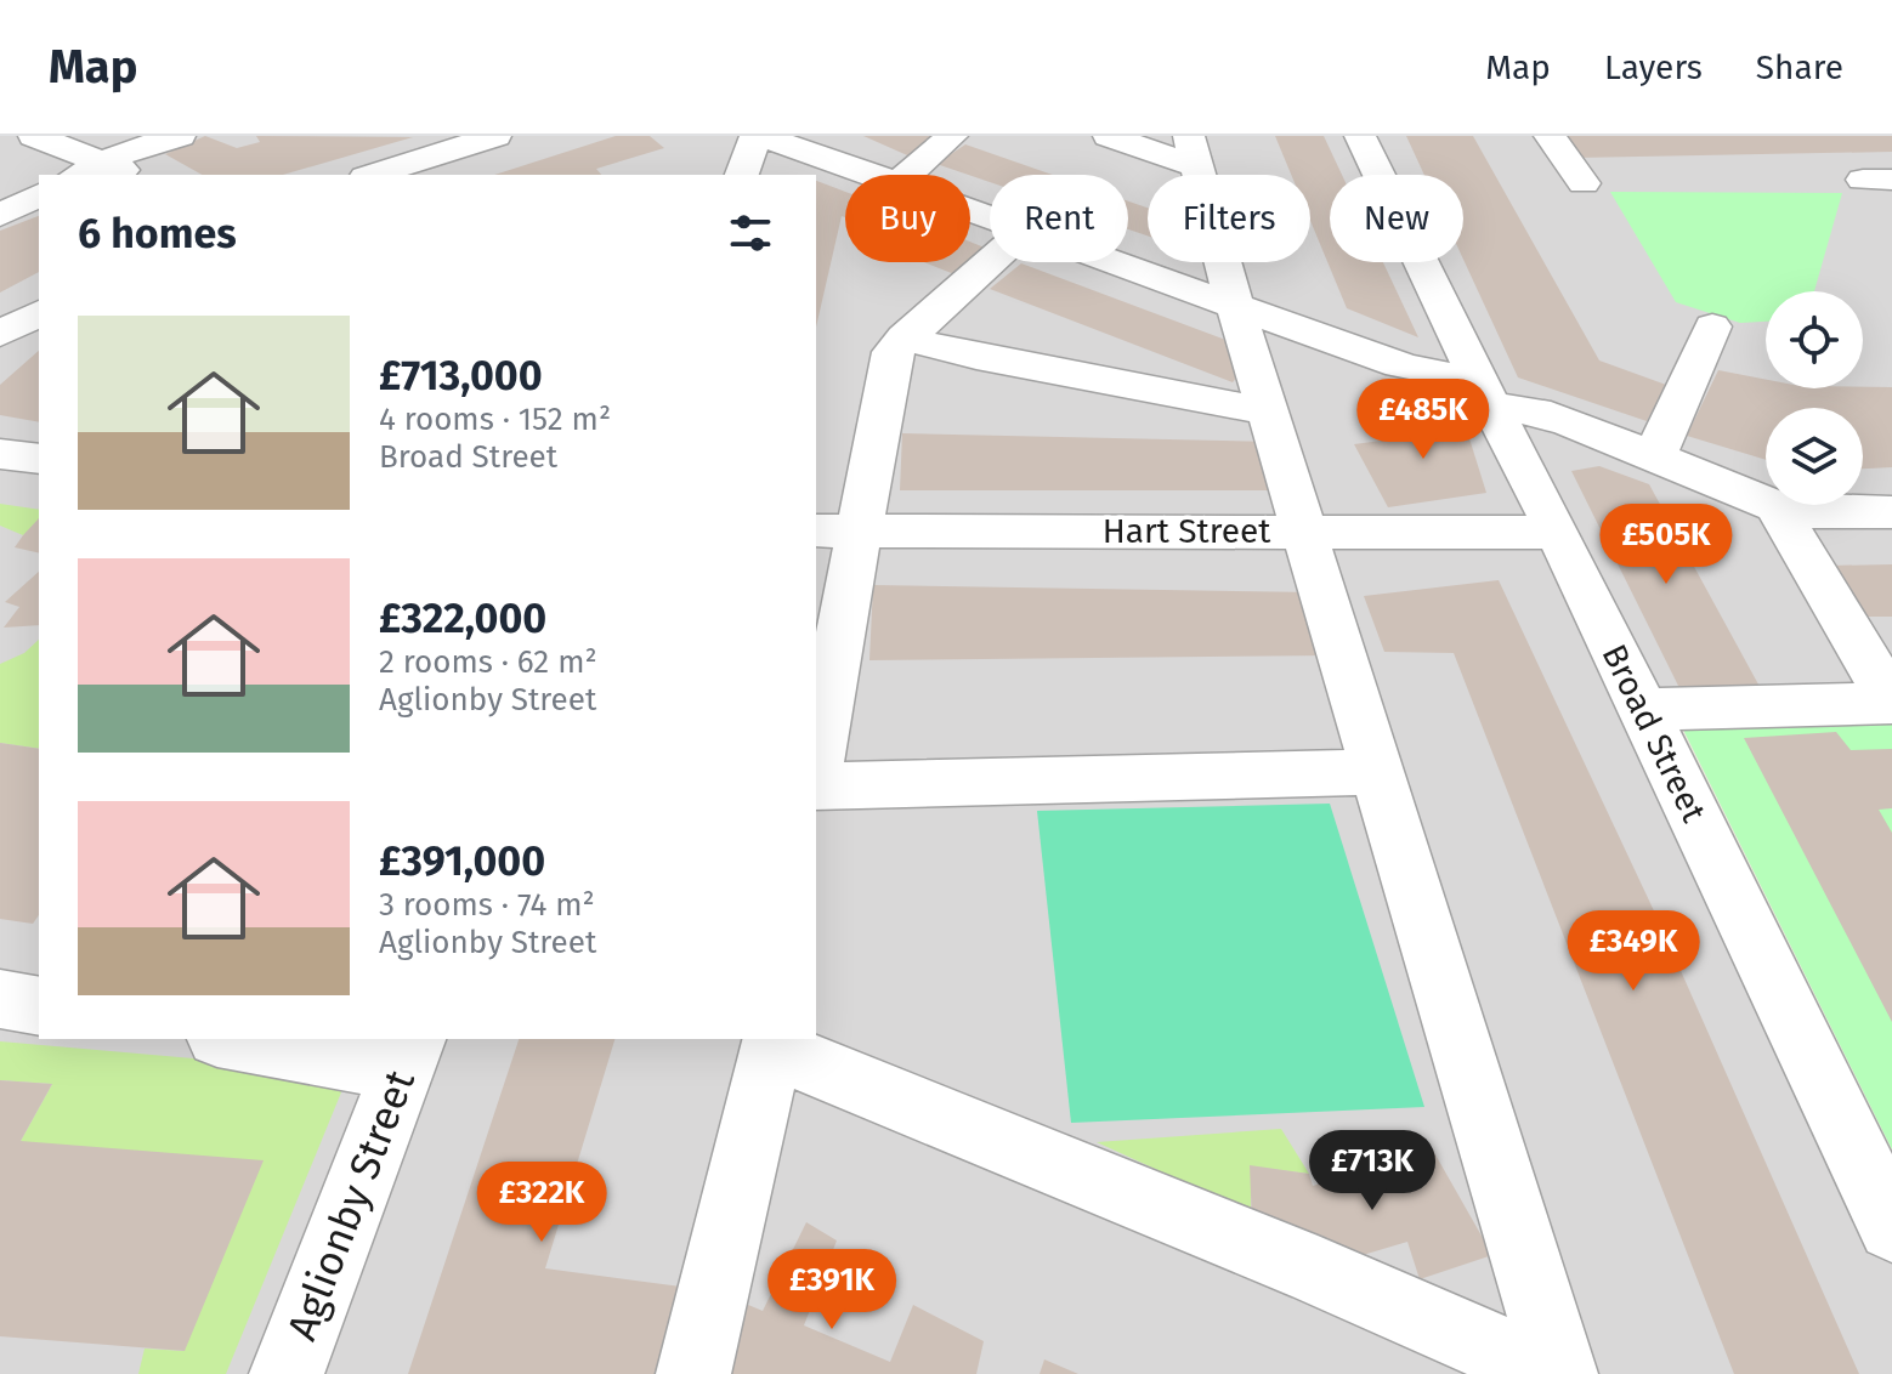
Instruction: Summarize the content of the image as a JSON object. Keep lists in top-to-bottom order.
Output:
{
  "streets": {
    "street": ["Hart Street", "Broad Street", "Aglionby Street"]
  },
  "crossings": [
    ["Hart Street", "Broad Street"]
  ],
  "page": {
    "header": "Map",
    "nav": ["Map", "Layers", "Share"],
    "chip": [
      "Buy",
      "Rent",
      "Filters",
      "New"
    ],
    "heading": "6 homes",
    "list": [
      {
        "name": "£713,000",
        "note": "4 rooms · 152 m² · Broad Street"
      },
      {
        "name": "£322,000",
        "note": "2 rooms · 62 m² · Aglionby Street"
      },
      {
        "name": "£391,000",
        "note": "3 rooms · 74 m² · Aglionby Street"
      }
    ],
    "price": [
      "£485K",
      "£505K",
      "£349K",
      "£713K",
      "£322K",
      "£391K"
    ]
  }
}
